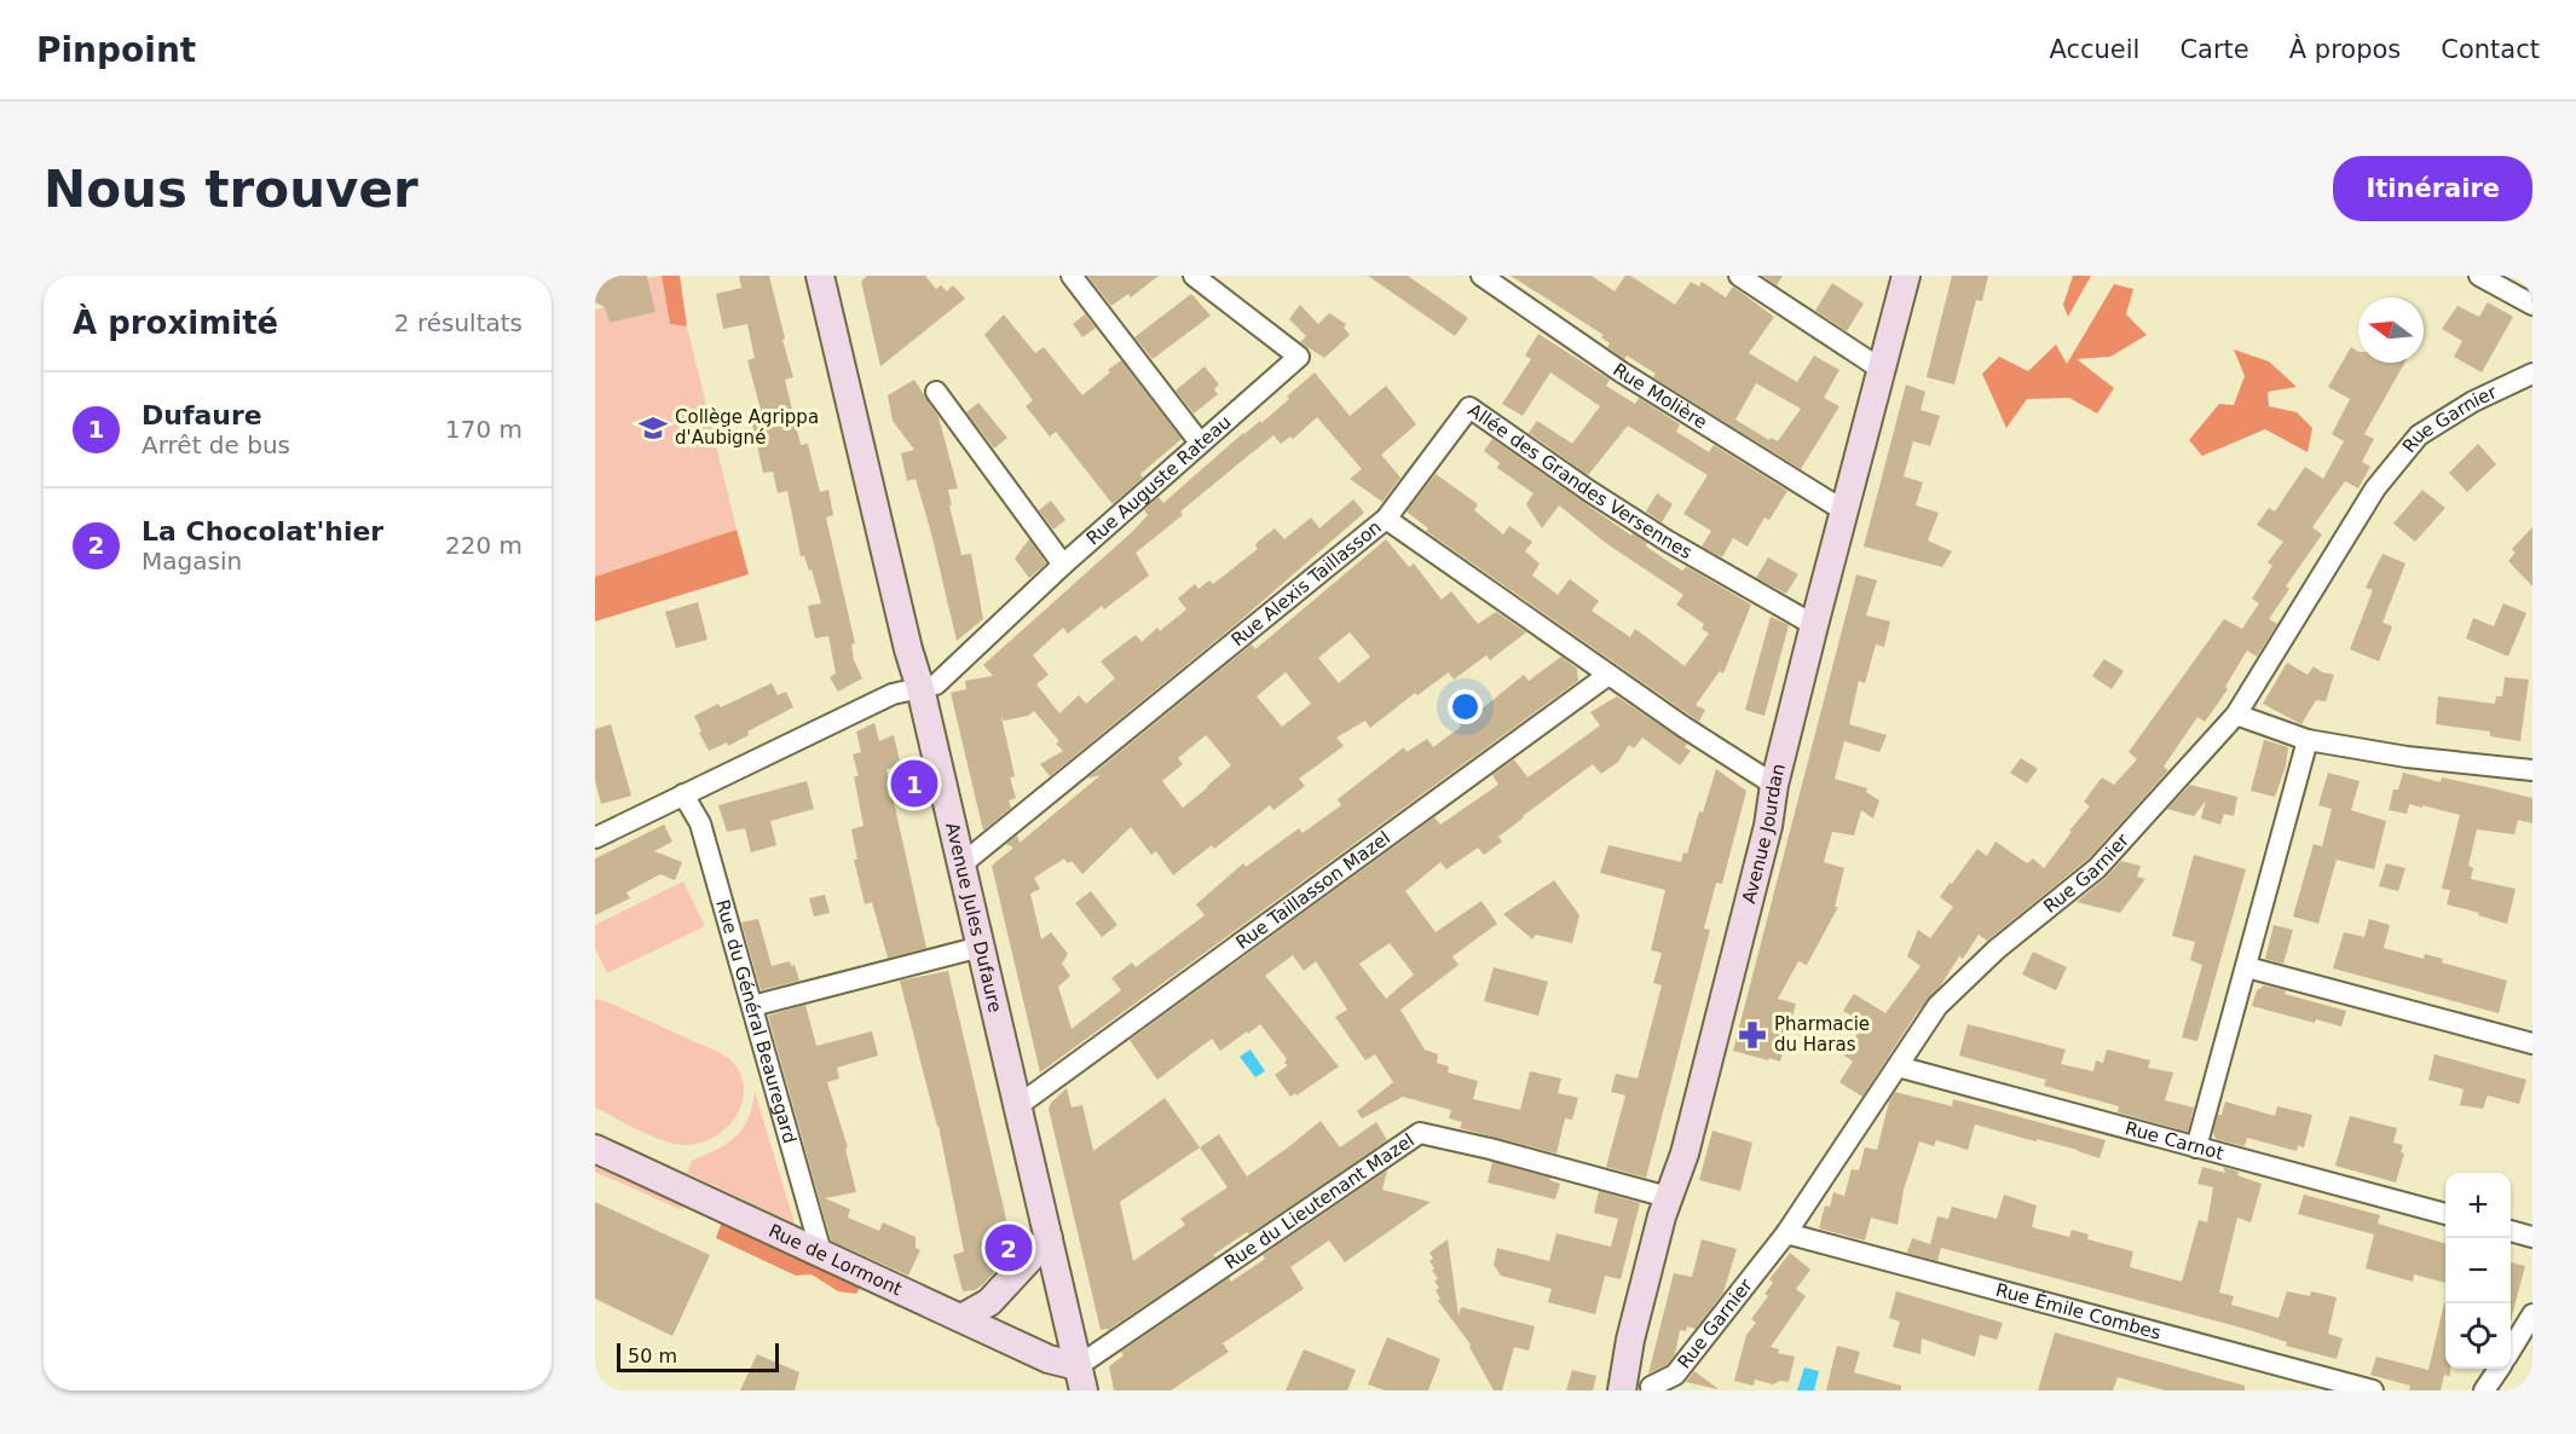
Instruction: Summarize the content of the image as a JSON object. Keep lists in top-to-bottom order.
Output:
{
  "streets": {
    "main road": ["Avenue Jourdan", "Avenue Jules Dufaure", "Rue de Lormont"],
    "street": [
      "Rue Molière",
      "Rue Garnier",
      "Rue Auguste Rateau",
      "Allée des Grandes Versennes",
      "Rue Alexis Taillasson",
      "Rue Taillasson Mazel",
      "Rue du Général Beauregard",
      "Rue Carnot",
      "Rue du Lieutenant Mazel",
      "Rue Émile Combes"
    ]
  },
  "crossings": [
    ["Rue Molière", "Avenue Jourdan"],
    ["Rue Garnier", "Rue Carnot"],
    ["Rue Garnier", "Rue Émile Combes"],
    ["Rue Auguste Rateau", "Avenue Jules Dufaure"],
    ["Rue Auguste Rateau", "Rue du Général Beauregard"],
    ["Allée des Grandes Versennes", "Rue Alexis Taillasson"],
    ["Allée des Grandes Versennes", "Avenue Jourdan"],
    ["Rue Alexis Taillasson", "Avenue Jourdan"],
    ["Rue Alexis Taillasson", "Rue Taillasson Mazel"],
    ["Rue Alexis Taillasson", "Avenue Jules Dufaure"],
    ["Avenue Jourdan", "Rue du Lieutenant Mazel"],
    ["Rue Taillasson Mazel", "Avenue Jules Dufaure"],
    ["Avenue Jules Dufaure", "Rue du Lieutenant Mazel"],
    ["Avenue Jules Dufaure", "Rue de Lormont"],
    ["Rue du Général Beauregard", "Rue de Lormont"],
    ["Rue du Lieutenant Mazel", "Rue de Lormont"]
  ],
  "places": {
    "school or university": ["Collège Agrippa d'Aubigné"],
    "pharmacy": ["Pharmacie du Haras"]
  },
  "scale_bar": "50 m",
  "north": "left",
  "page": {
    "header": "Pinpoint",
    "nav": [
      "Accueil",
      "Carte",
      "À propos",
      "Contact"
    ],
    "buttons": "Itinéraire",
    "title": "Nous trouver",
    "heading": ["À proximité", "2 résultats"],
    "list": [
      {
        "mark": "1",
        "name": "Dufaure",
        "note": "Arrêt de bus",
        "value": "170 m"
      },
      {
        "mark": "2",
        "name": "La Chocolat'hier",
        "note": "Magasin",
        "value": "220 m"
      }
    ],
    "pins": ["1", "2"],
    "map_buttons": ["+", "−"],
    "scale": "50 m"
  }
}
